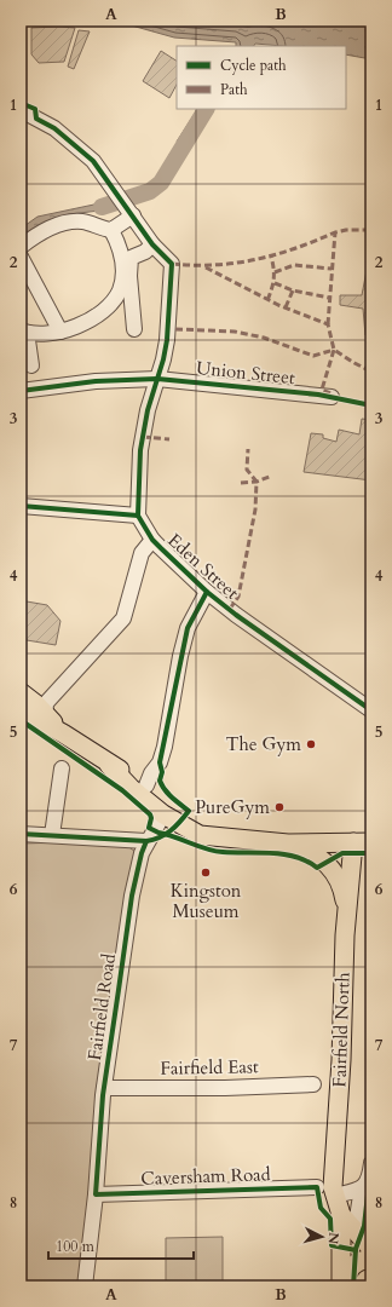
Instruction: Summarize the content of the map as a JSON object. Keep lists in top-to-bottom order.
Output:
{
  "streets": {
    "main road": ["Fairfield North"],
    "street": [
      "Union Street",
      "Eden Street",
      "Fairfield Road",
      "Fairfield East",
      "Caversham Road"
    ]
  },
  "crossings": [
    ["Fairfield Road", "Fairfield East"],
    ["Fairfield Road", "Caversham Road"]
  ],
  "places": ["The Gym", "PureGym", "Kingston Museum"],
  "legend": ["Cycle path", "Path"],
  "scale_bar": "100 m",
  "north": "right",
  "grid": {
    "columns": ["A", "B"],
    "rows": [
      "1",
      "2",
      "3",
      "4",
      "5",
      "6",
      "7",
      "8"
    ]
  }
}
